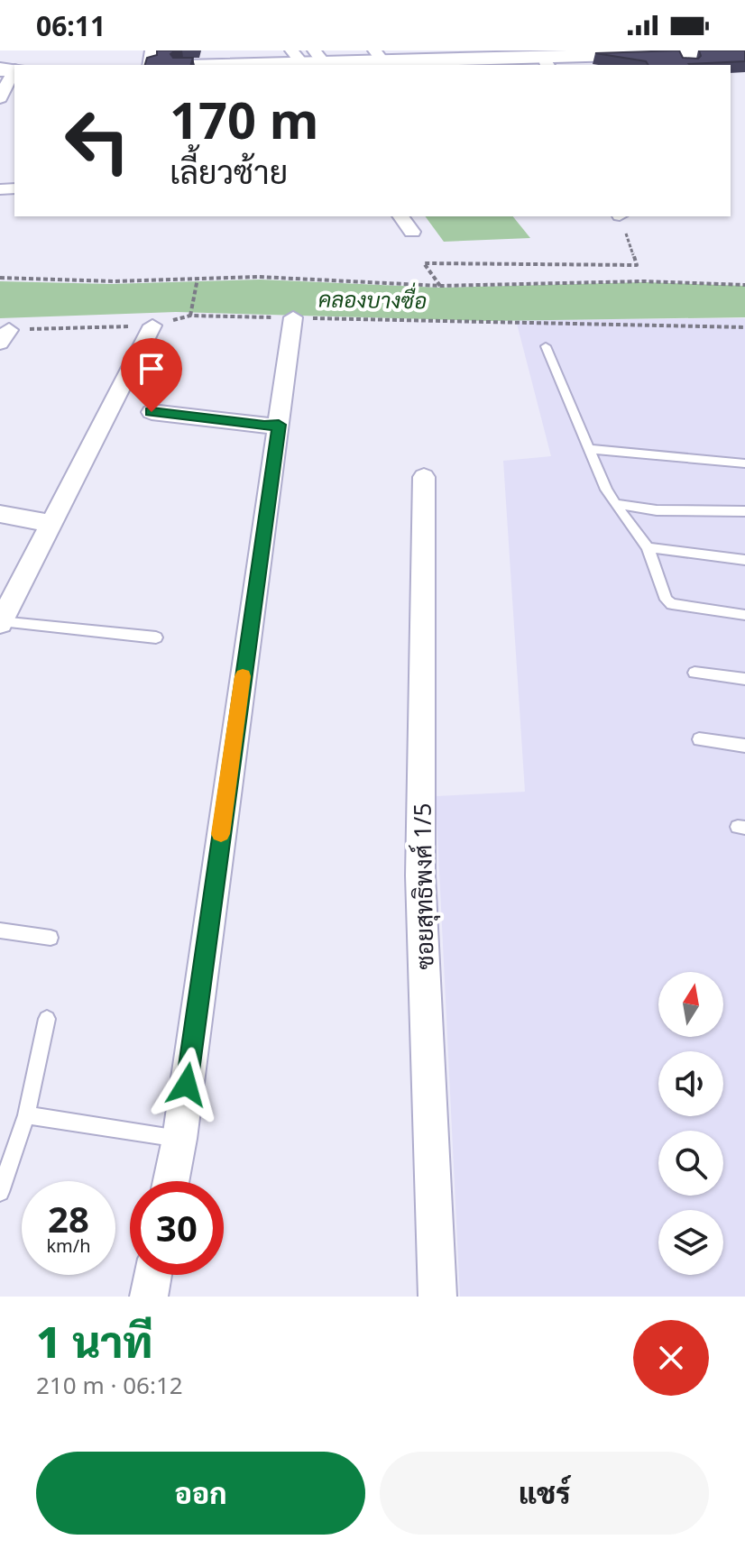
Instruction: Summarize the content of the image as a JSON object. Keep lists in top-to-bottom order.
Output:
{
  "streets": {
    "street": ["ซอยสุทธิพงศ์ 1/5"]
  },
  "water": ["คลองบางซื่อ"],
  "north": "top",
  "page": {
    "status": "06:11",
    "turn": ["170 m", "เลี้ยวซ้าย"],
    "speed": "28 km/h",
    "limit": "30",
    "heading": ["1 นาที", "210 m · 06:12"],
    "buttons": ["ออก", "แชร์"]
  }
}
